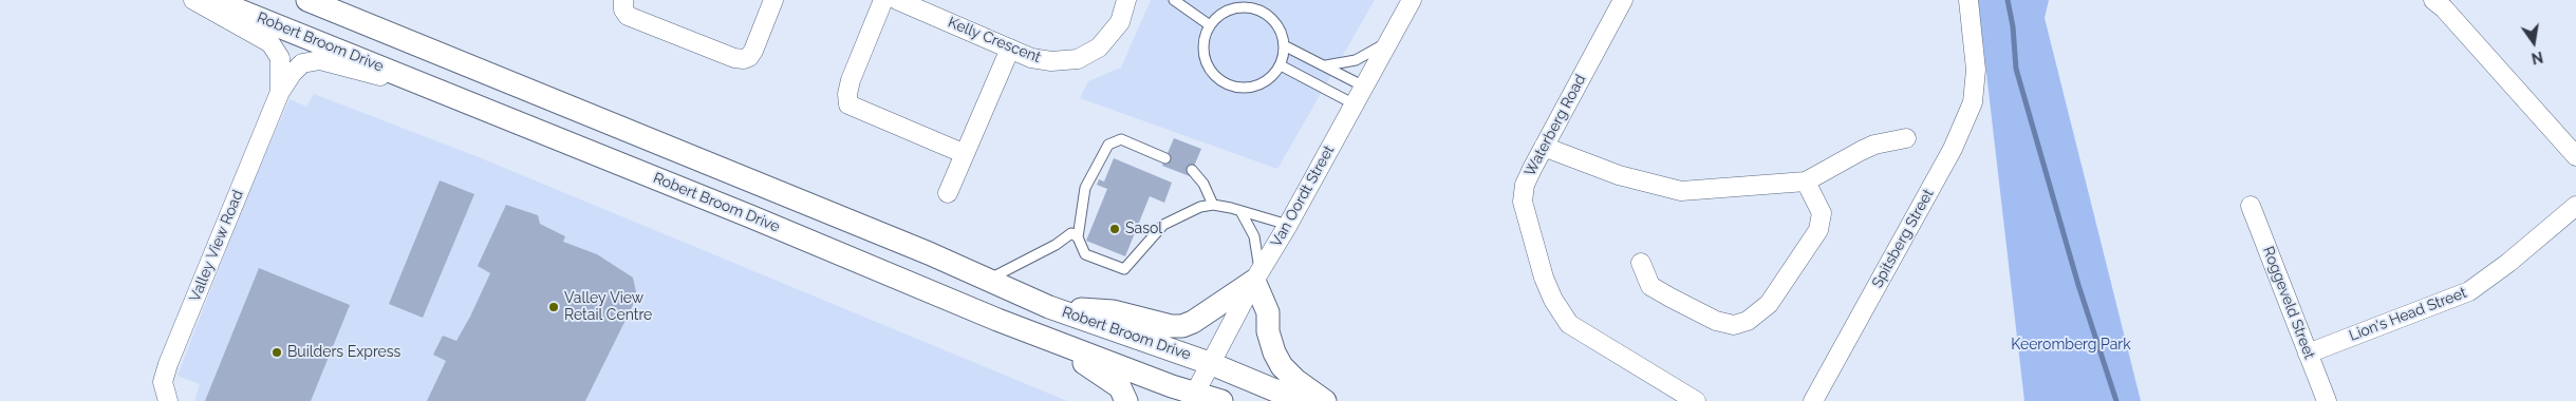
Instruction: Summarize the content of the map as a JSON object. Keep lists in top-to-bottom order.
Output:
{
  "streets": {
    "street": [
      "Kelly Crescent",
      "Robert Broom Drive",
      "Waterberg Road",
      "Van Oordt Street",
      "Spitsberg Street",
      "Valley View Road",
      "Roggeveld Street",
      "Lion's Head Street"
    ]
  },
  "crossings": [
    ["Robert Broom Drive", "Van Oordt Street"],
    ["Robert Broom Drive", "Valley View Road"],
    ["Roggeveld Street", "Lion's Head Street"]
  ],
  "parks": ["Keeromberg Park"],
  "places": ["Sasol", "Valley View Retail Centre", "Builders Express"],
  "north": "bottom"
}
